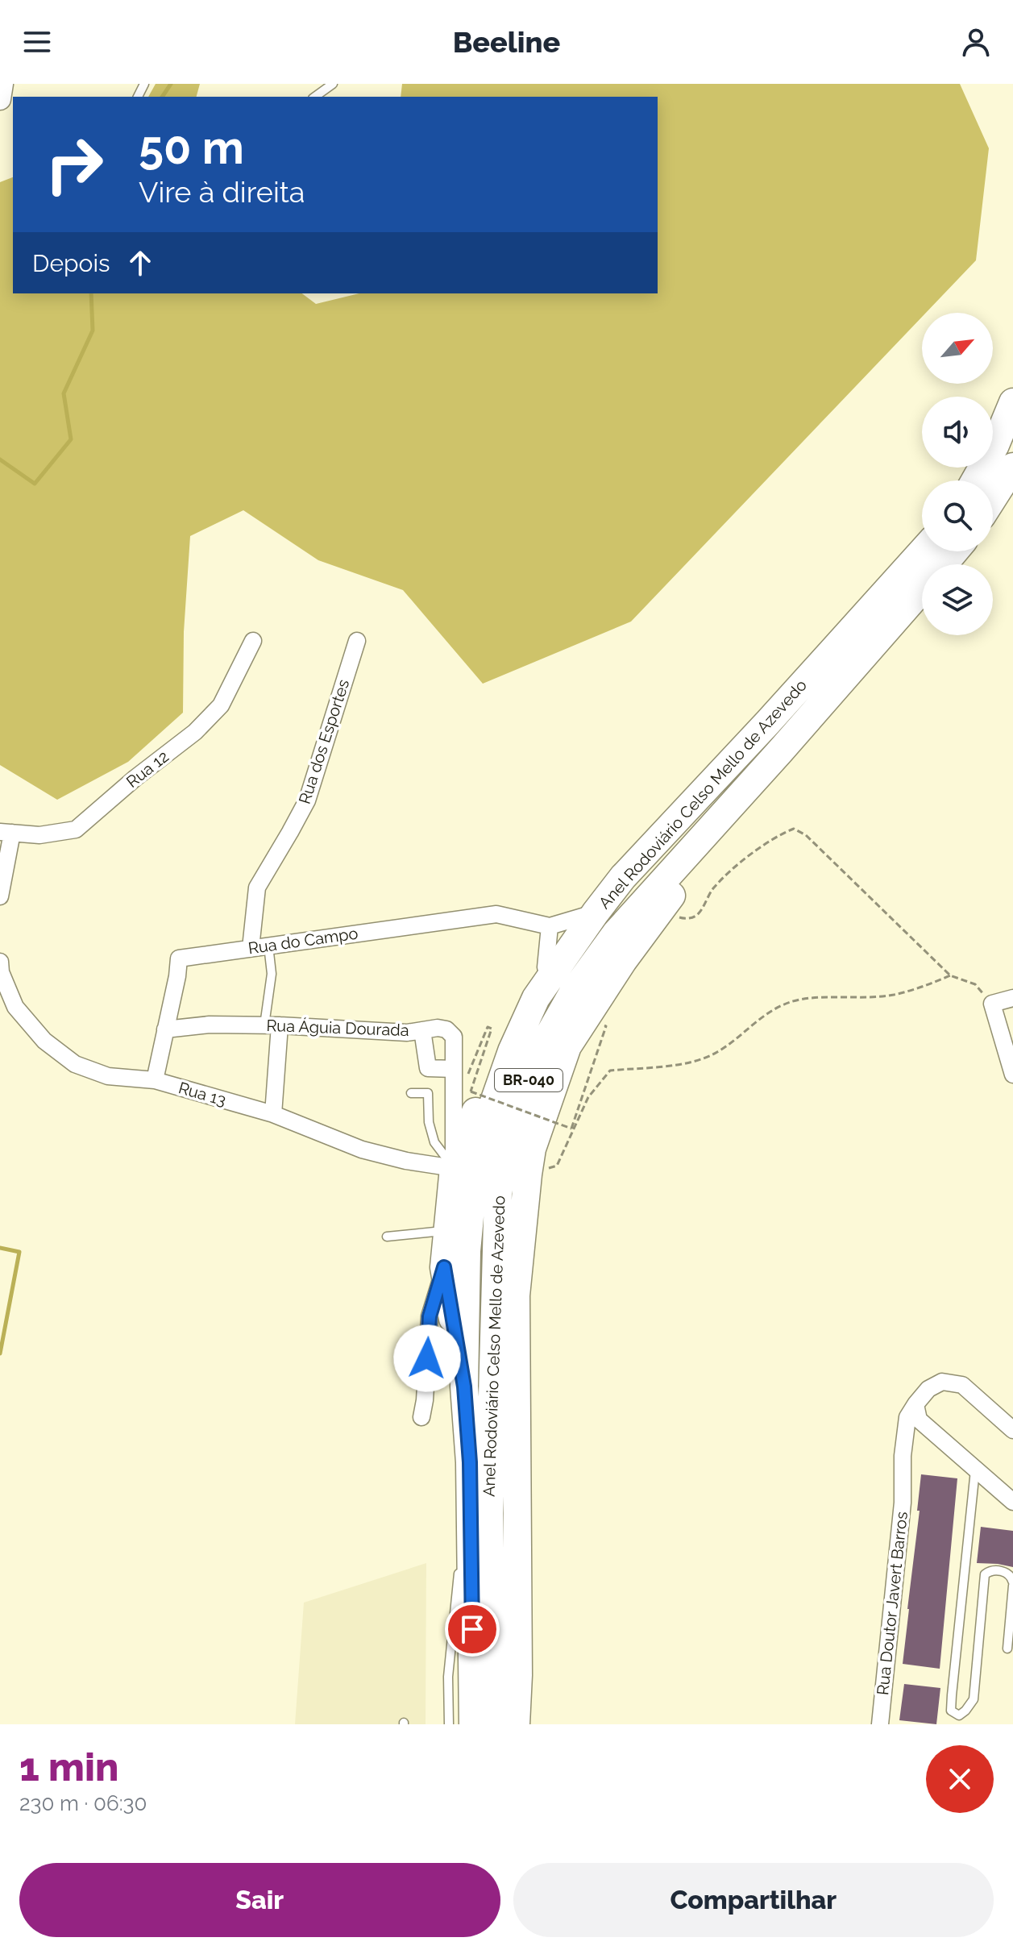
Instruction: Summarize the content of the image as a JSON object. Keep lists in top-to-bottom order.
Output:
{
  "streets": {
    "highway": ["Anel Rodoviário Celso Mello de Azevedo", "BR-040"],
    "street": [
      "Rua dos Esportes",
      "Rua 12",
      "Rua do Campo",
      "Rua Águia Dourada",
      "Rua 13",
      "Rua Doutor Javert Barros"
    ]
  },
  "crossings": [
    ["Rua dos Esportes", "Rua do Campo"],
    ["Anel Rodoviário Celso Mello de Azevedo", "Rua do Campo"],
    ["Rua do Campo", "Rua Águia Dourada"],
    ["Rua do Campo", "Rua 13"],
    ["Rua Águia Dourada", "Rua 13"]
  ],
  "north": "top right",
  "page": {
    "header": "Beeline",
    "turn": ["50 m", "Vire à direita"],
    "then": "Depois",
    "heading": ["1 min", "230 m · 06:30"],
    "buttons": ["Sair", "Compartilhar"]
  }
}
